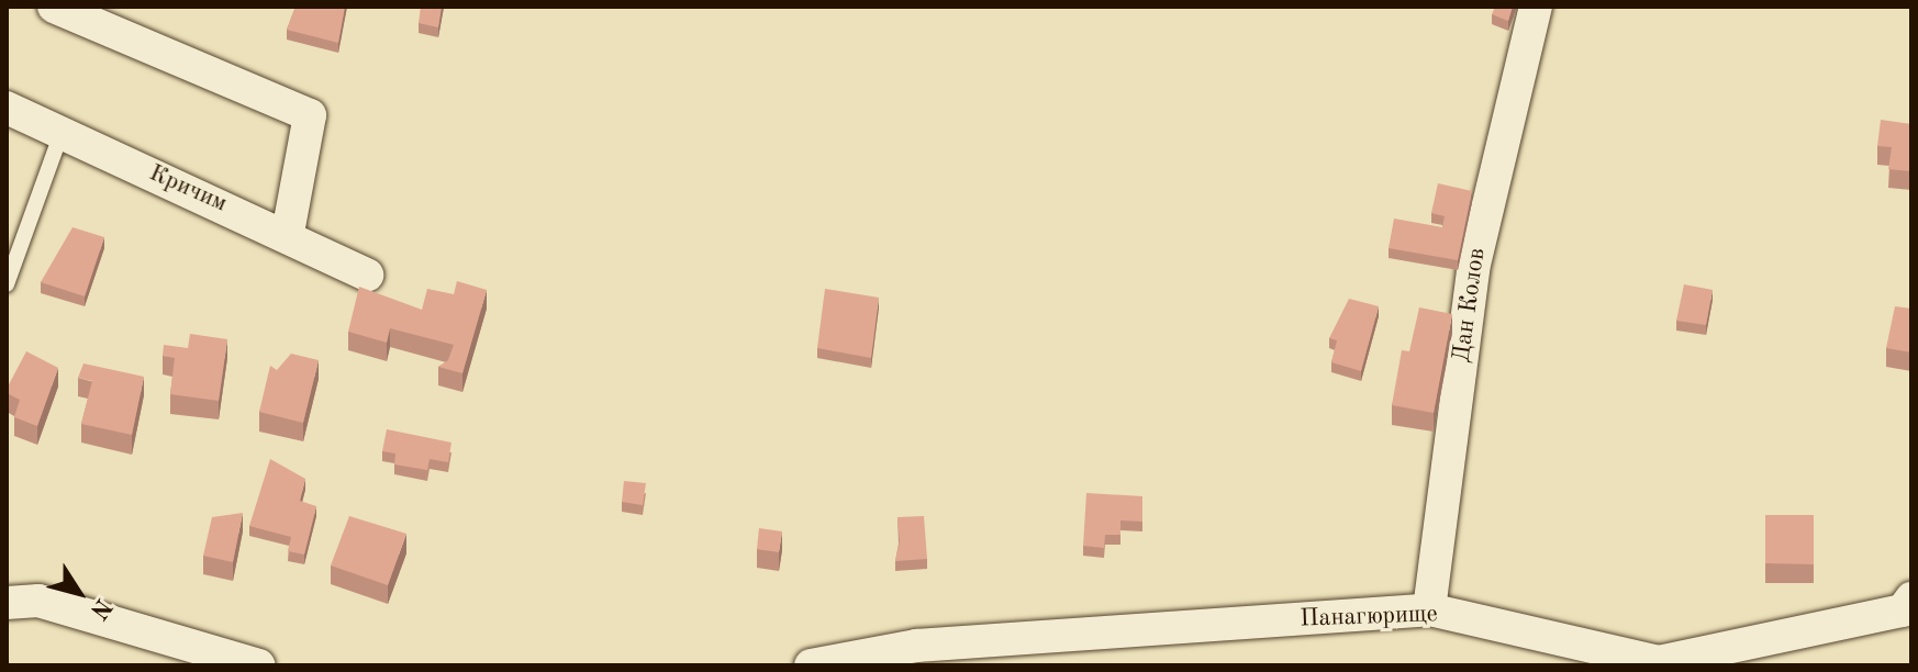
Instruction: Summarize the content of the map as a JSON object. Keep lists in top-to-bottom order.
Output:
{
  "streets": {
    "street": ["Кричим", "Дан Колов", "Панагюрище"]
  },
  "crossings": [
    ["Дан Колов", "Панагюрище"]
  ],
  "north": "bottom right"
}
